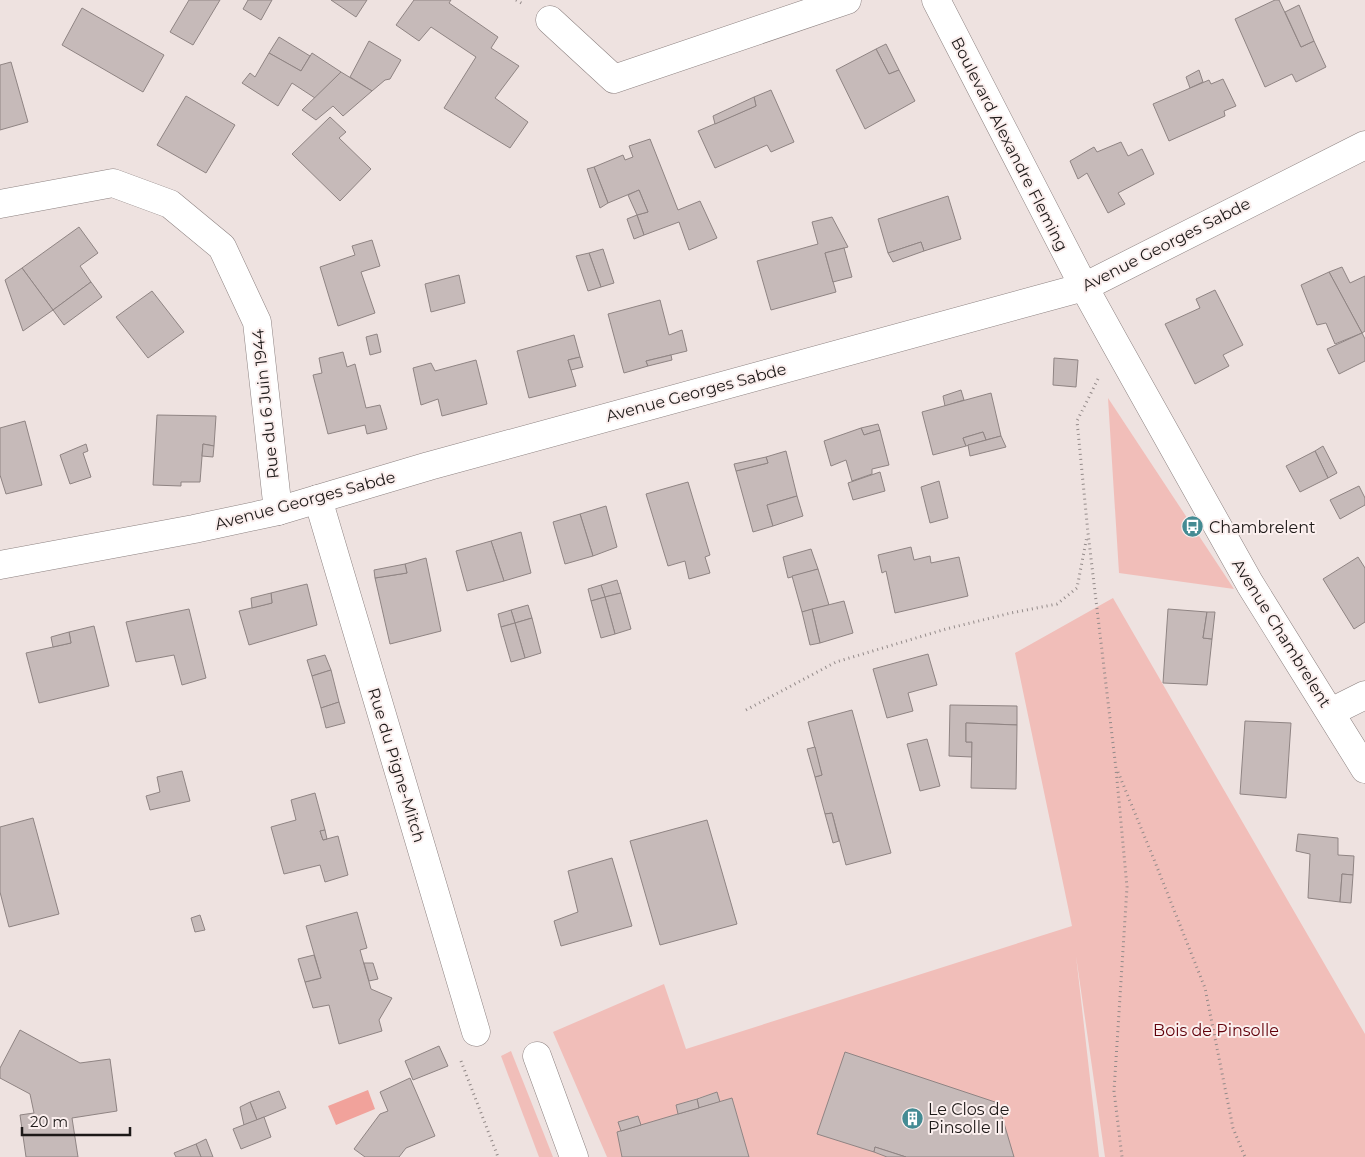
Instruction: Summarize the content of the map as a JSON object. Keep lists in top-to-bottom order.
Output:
{
  "streets": {
    "street": [
      "Boulevard Alexandre Fleming",
      "Avenue Georges Sabde",
      "Rue du 6 Juin 1944",
      "Avenue Chambrelent",
      "Rue du Pigne-Mitch"
    ]
  },
  "crossings": [
    ["Boulevard Alexandre Fleming", "Avenue Georges Sabde"],
    ["Boulevard Alexandre Fleming", "Avenue Chambrelent"],
    ["Avenue Georges Sabde", "Rue du 6 Juin 1944"],
    ["Avenue Georges Sabde", "Avenue Chambrelent"],
    ["Avenue Georges Sabde", "Rue du Pigne-Mitch"]
  ],
  "parks": ["Bois de Pinsolle"],
  "places": {
    "bus stop": ["Chambrelent"],
    "building": ["Le Clos de Pinsolle II"]
  },
  "scale_bar": "20 m"
}
